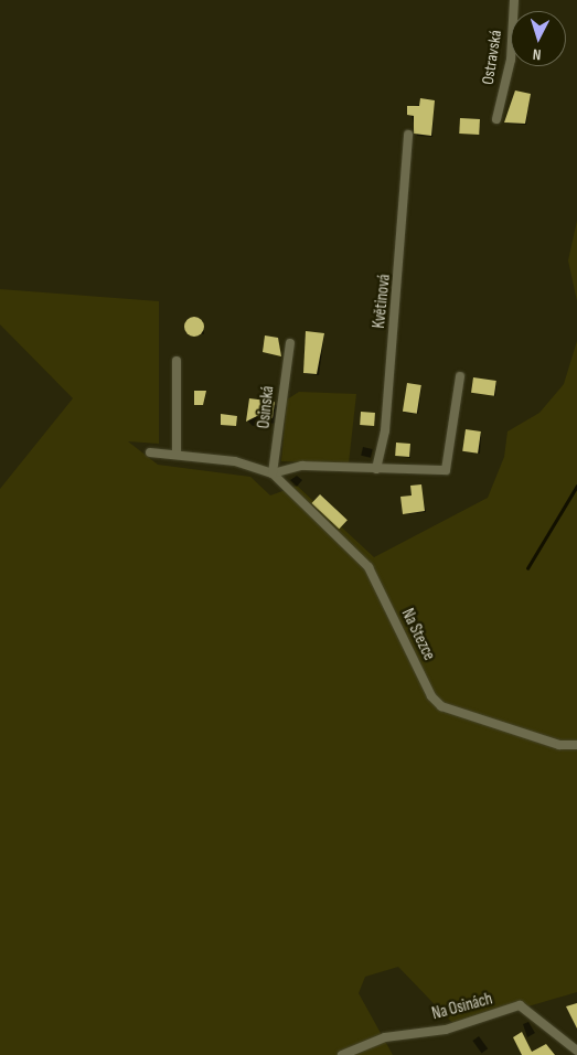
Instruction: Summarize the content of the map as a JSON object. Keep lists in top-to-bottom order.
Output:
{
  "streets": {
    "street": [
      "Ostravská",
      "Květinová",
      "Osinská",
      "Na Stezce",
      "Na Osinách"
    ]
  },
  "crossings": [
    ["Osinská", "Na Stezce"]
  ],
  "north": "bottom"
}
